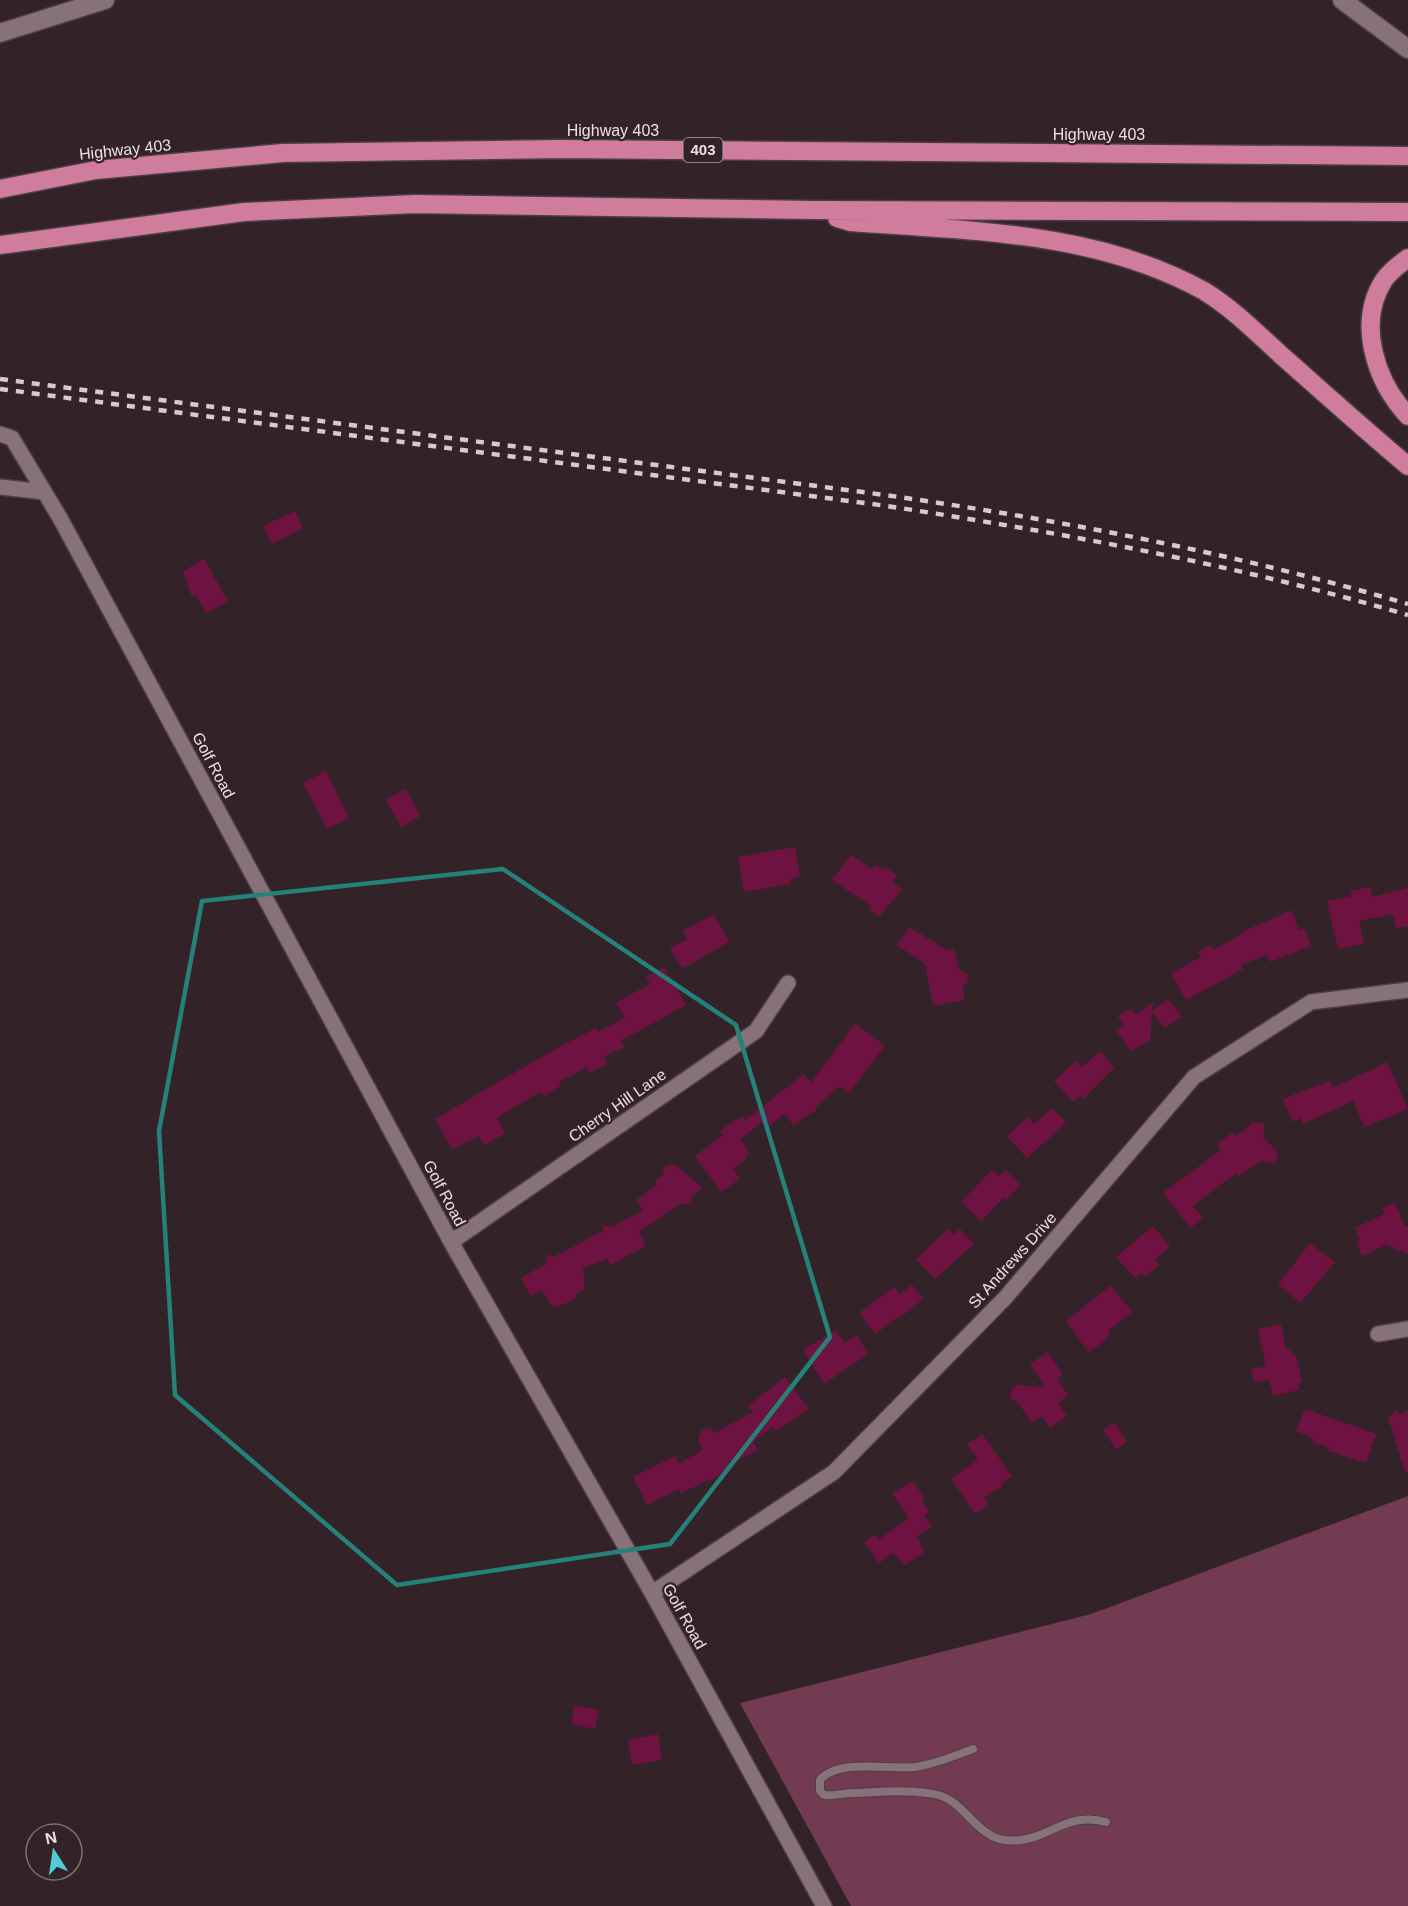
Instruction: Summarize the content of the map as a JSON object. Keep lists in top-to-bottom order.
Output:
{
  "streets": {
    "highway": ["Highway 403", "403"],
    "street": ["Golf Road", "Cherry Hill Lane", "St Andrews Drive"]
  },
  "crossings": [
    ["Golf Road", "Cherry Hill Lane"],
    ["Golf Road", "St Andrews Drive"]
  ],
  "north": "top"
}
